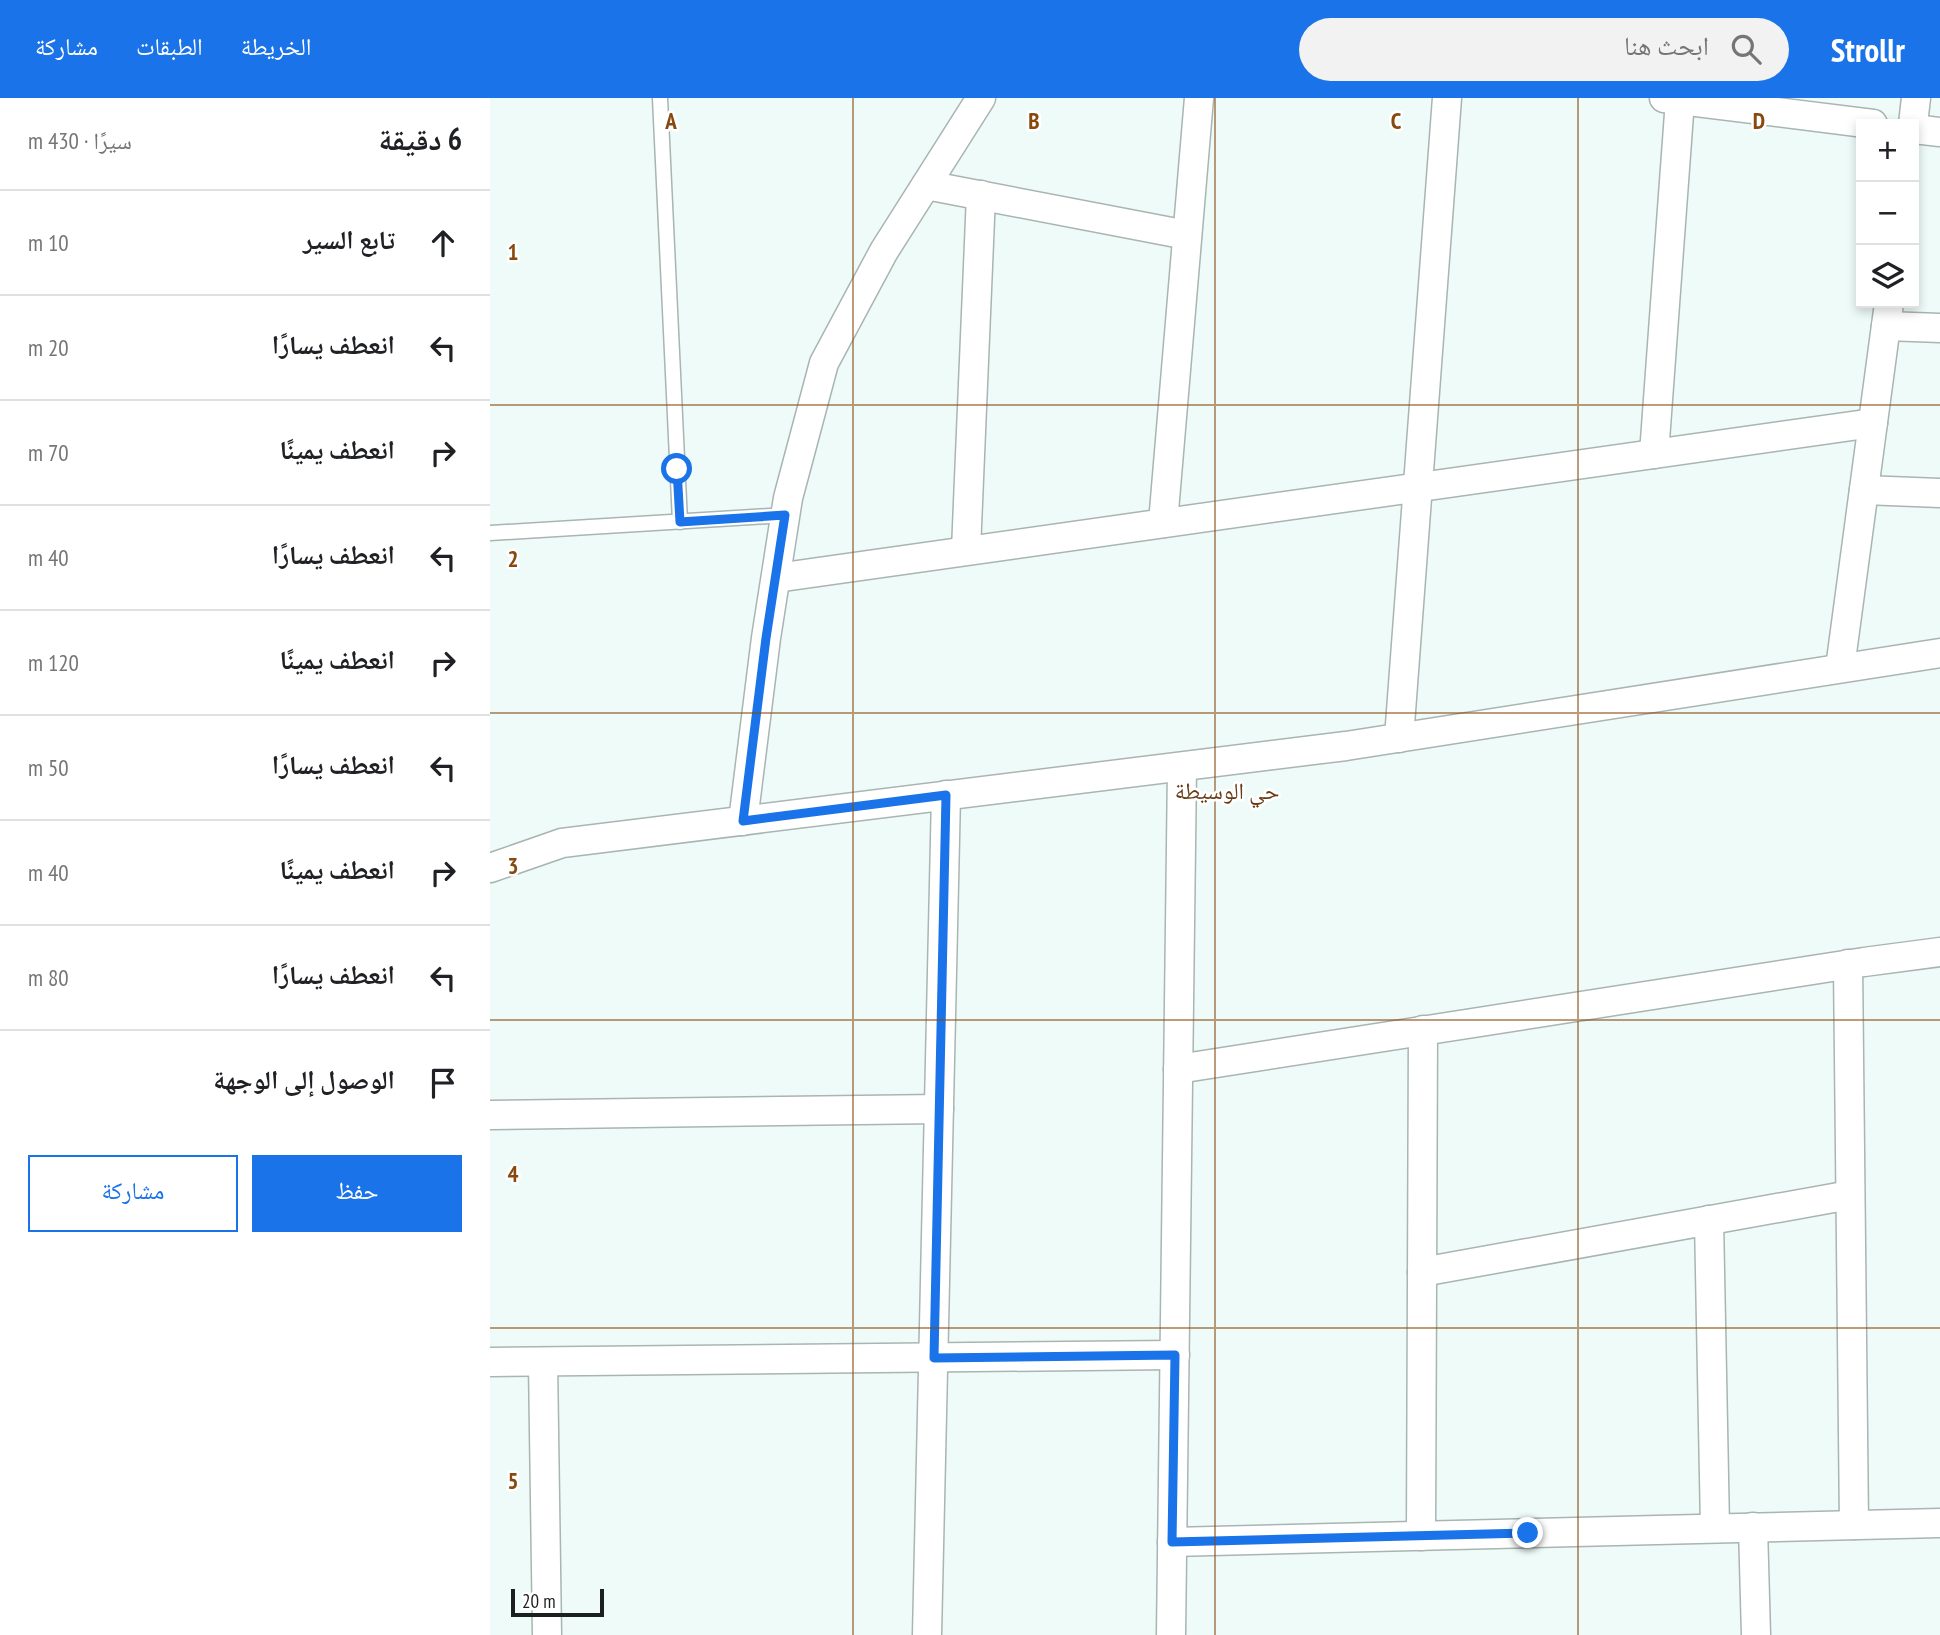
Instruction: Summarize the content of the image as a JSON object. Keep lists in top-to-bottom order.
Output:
{
  "districts": ["حي الوسيطة"],
  "scale_bar": "20 m",
  "page": {
    "header": "Strollr",
    "search": "ابحث هنا",
    "nav": ["الخريطة", "الطبقات", "مشاركة"],
    "heading": ["6 دقيقة", "سيرًا · 430 m"],
    "map_buttons": ["+", "−"],
    "list": [
      ["تابع السير", "10 m"],
      ["انعطف يسارًا", "20 m"],
      ["انعطف يمينًا", "70 m"],
      ["انعطف يسارًا", "40 m"],
      ["انعطف يمينًا", "120 m"],
      ["انعطف يسارًا", "50 m"],
      ["انعطف يمينًا", "40 m"],
      ["انعطف يسارًا", "80 m"],
      "الوصول إلى الوجهة"
    ],
    "buttons": ["حفظ", "مشاركة"],
    "scale": "20 m"
  },
  "grid": {
    "columns": [
      "A",
      "B",
      "C",
      "D"
    ],
    "rows": [
      "1",
      "2",
      "3",
      "4",
      "5"
    ]
  }
}
